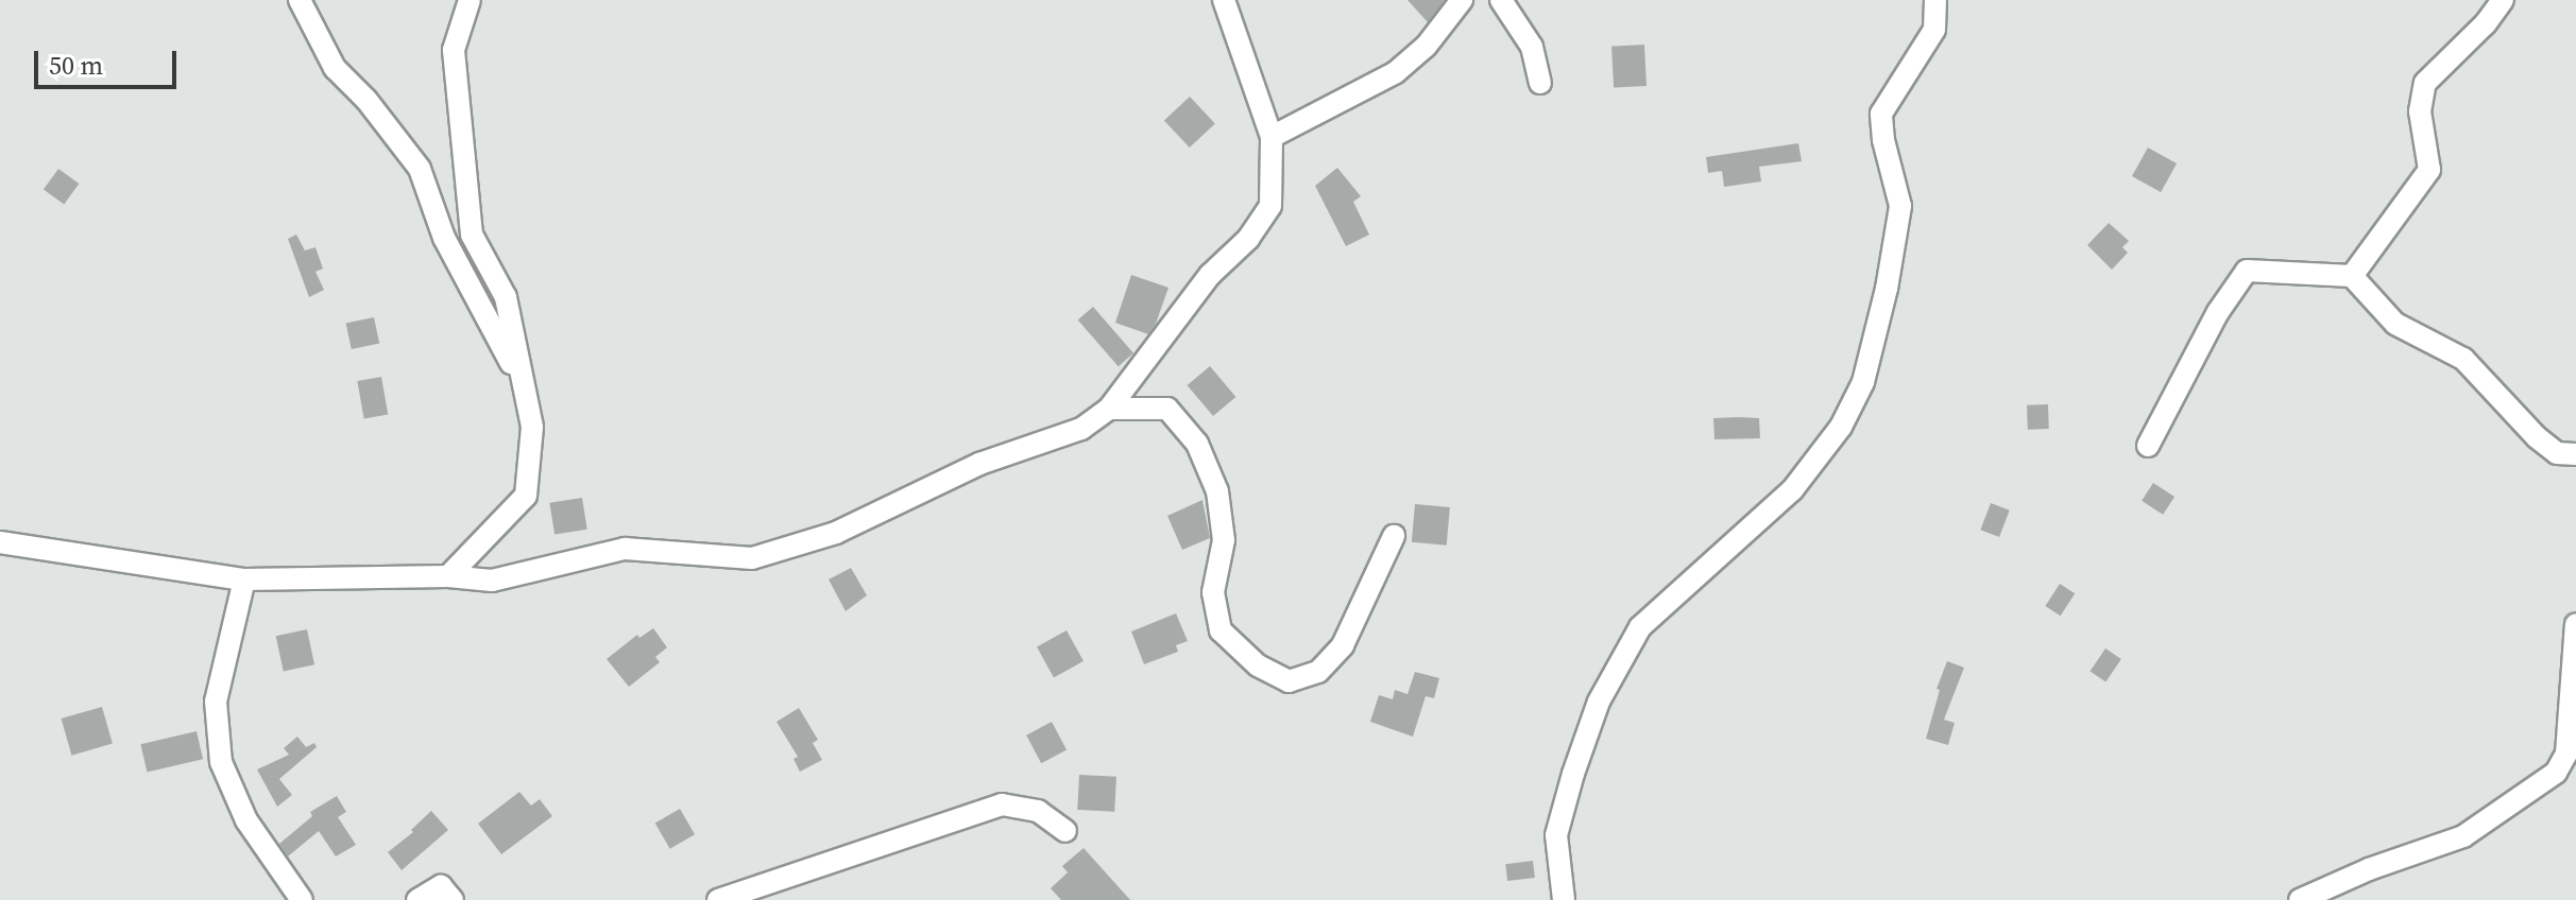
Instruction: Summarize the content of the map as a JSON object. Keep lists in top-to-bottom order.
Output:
{
  "scale_bar": "50 m"
}
